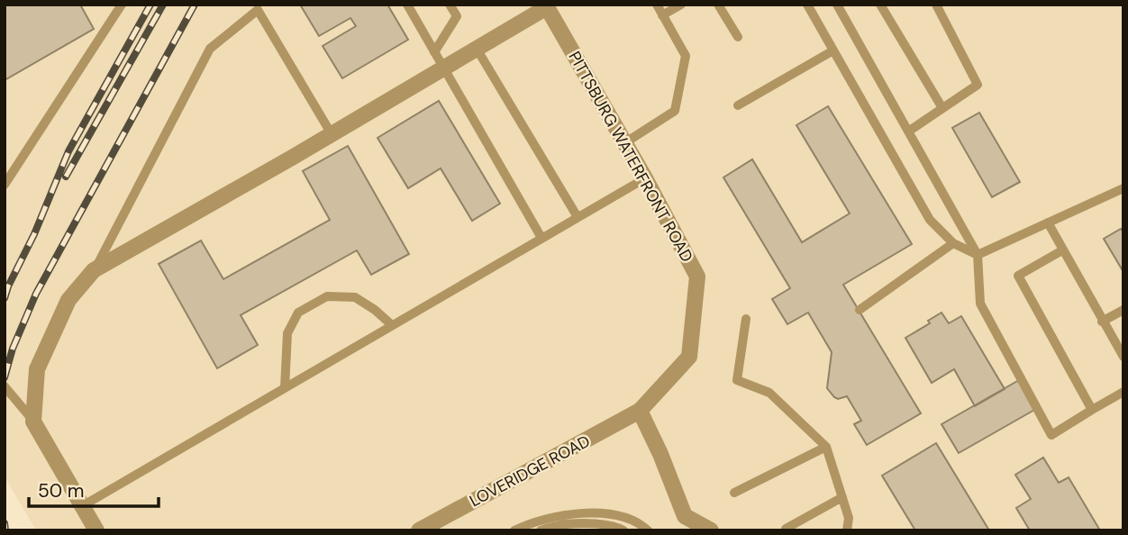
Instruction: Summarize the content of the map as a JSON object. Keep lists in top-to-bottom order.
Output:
{
  "streets": {
    "street": ["PITTSBURG WATERFRONT ROAD", "LOVERIDGE ROAD"]
  },
  "crossings": [
    ["PITTSBURG WATERFRONT ROAD", "LOVERIDGE ROAD"]
  ],
  "scale_bar": "50 m"
}
